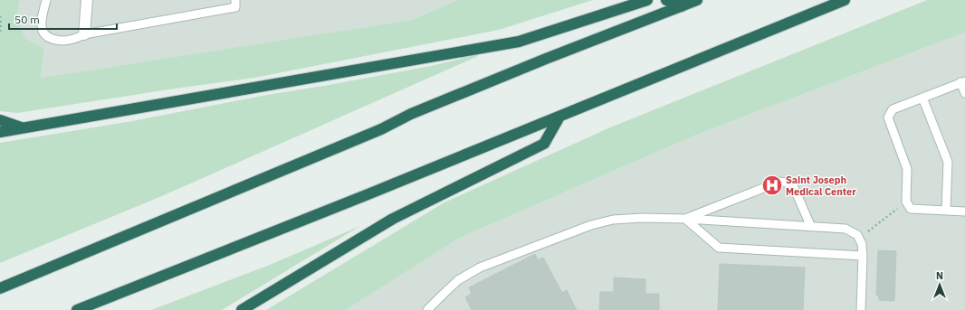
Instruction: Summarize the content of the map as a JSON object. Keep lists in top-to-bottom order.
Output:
{
  "places": {
    "hospital": ["Saint Joseph Medical Center"]
  },
  "scale_bar": "50 m",
  "north": "top"
}
